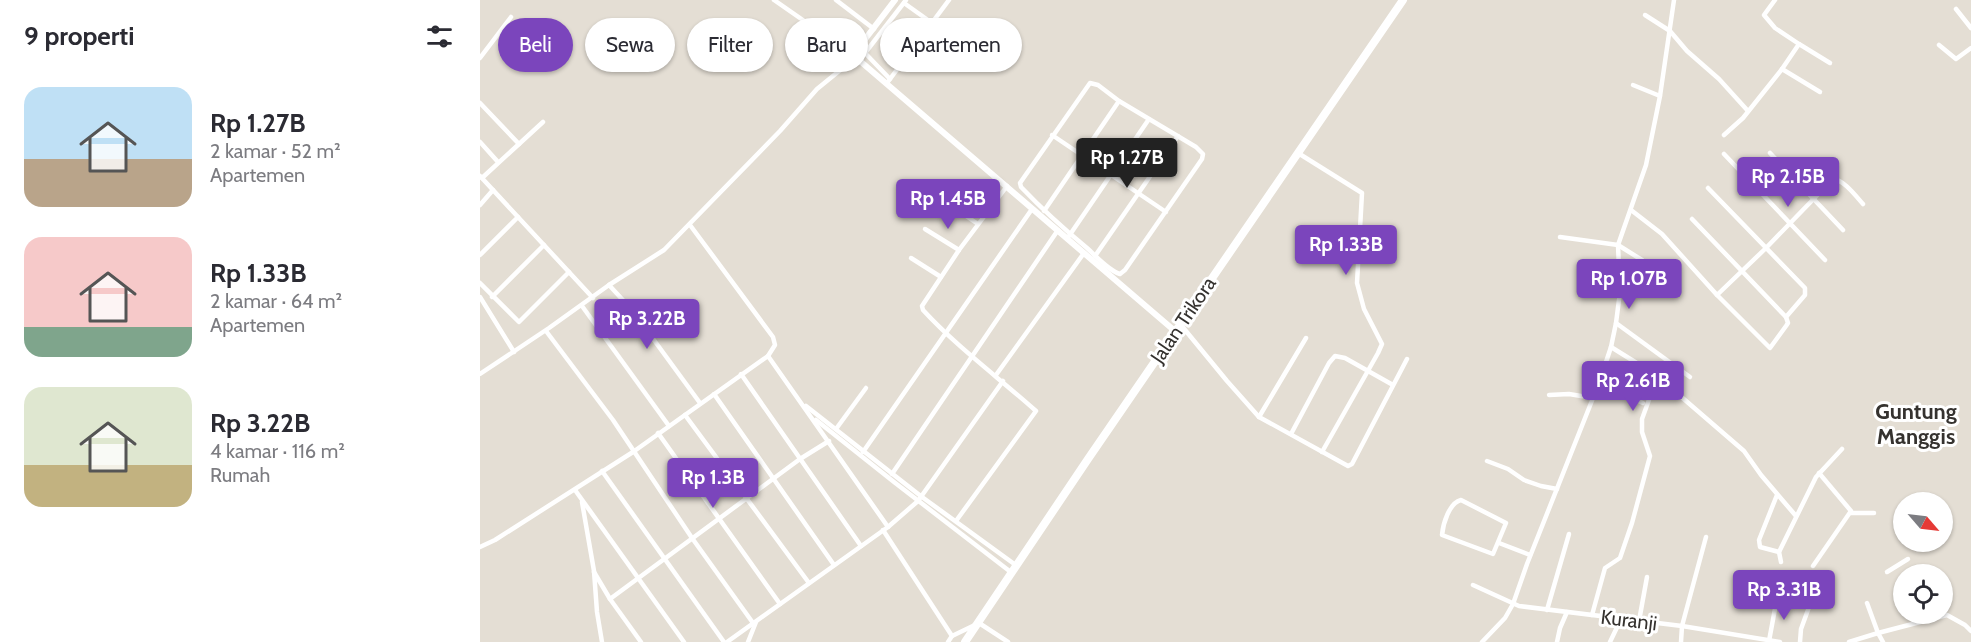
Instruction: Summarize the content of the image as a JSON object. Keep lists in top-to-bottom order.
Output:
{
  "streets": {
    "main road": ["Jalan Trikora"],
    "street": ["Kuranji"]
  },
  "districts": ["Guntung Manggis"],
  "north": "bottom right",
  "page": {
    "heading": "9 properti",
    "chip": [
      "Beli",
      "Sewa",
      "Filter",
      "Baru",
      "Apartemen"
    ],
    "list": [
      {
        "name": "Rp 1.27B",
        "note": "2 kamar · 52 m² · Apartemen"
      },
      {
        "name": "Rp 1.33B",
        "note": "2 kamar · 64 m² · Apartemen"
      },
      {
        "name": "Rp 3.22B",
        "note": "4 kamar · 116 m² · Rumah"
      }
    ],
    "price": [
      "Rp 1.27B",
      "Rp 2.15B",
      "Rp 1.45B",
      "Rp 1.33B",
      "Rp 1.07B",
      "Rp 3.22B",
      "Rp 2.61B",
      "Rp 1.3B",
      "Rp 3.31B"
    ]
  }
}
